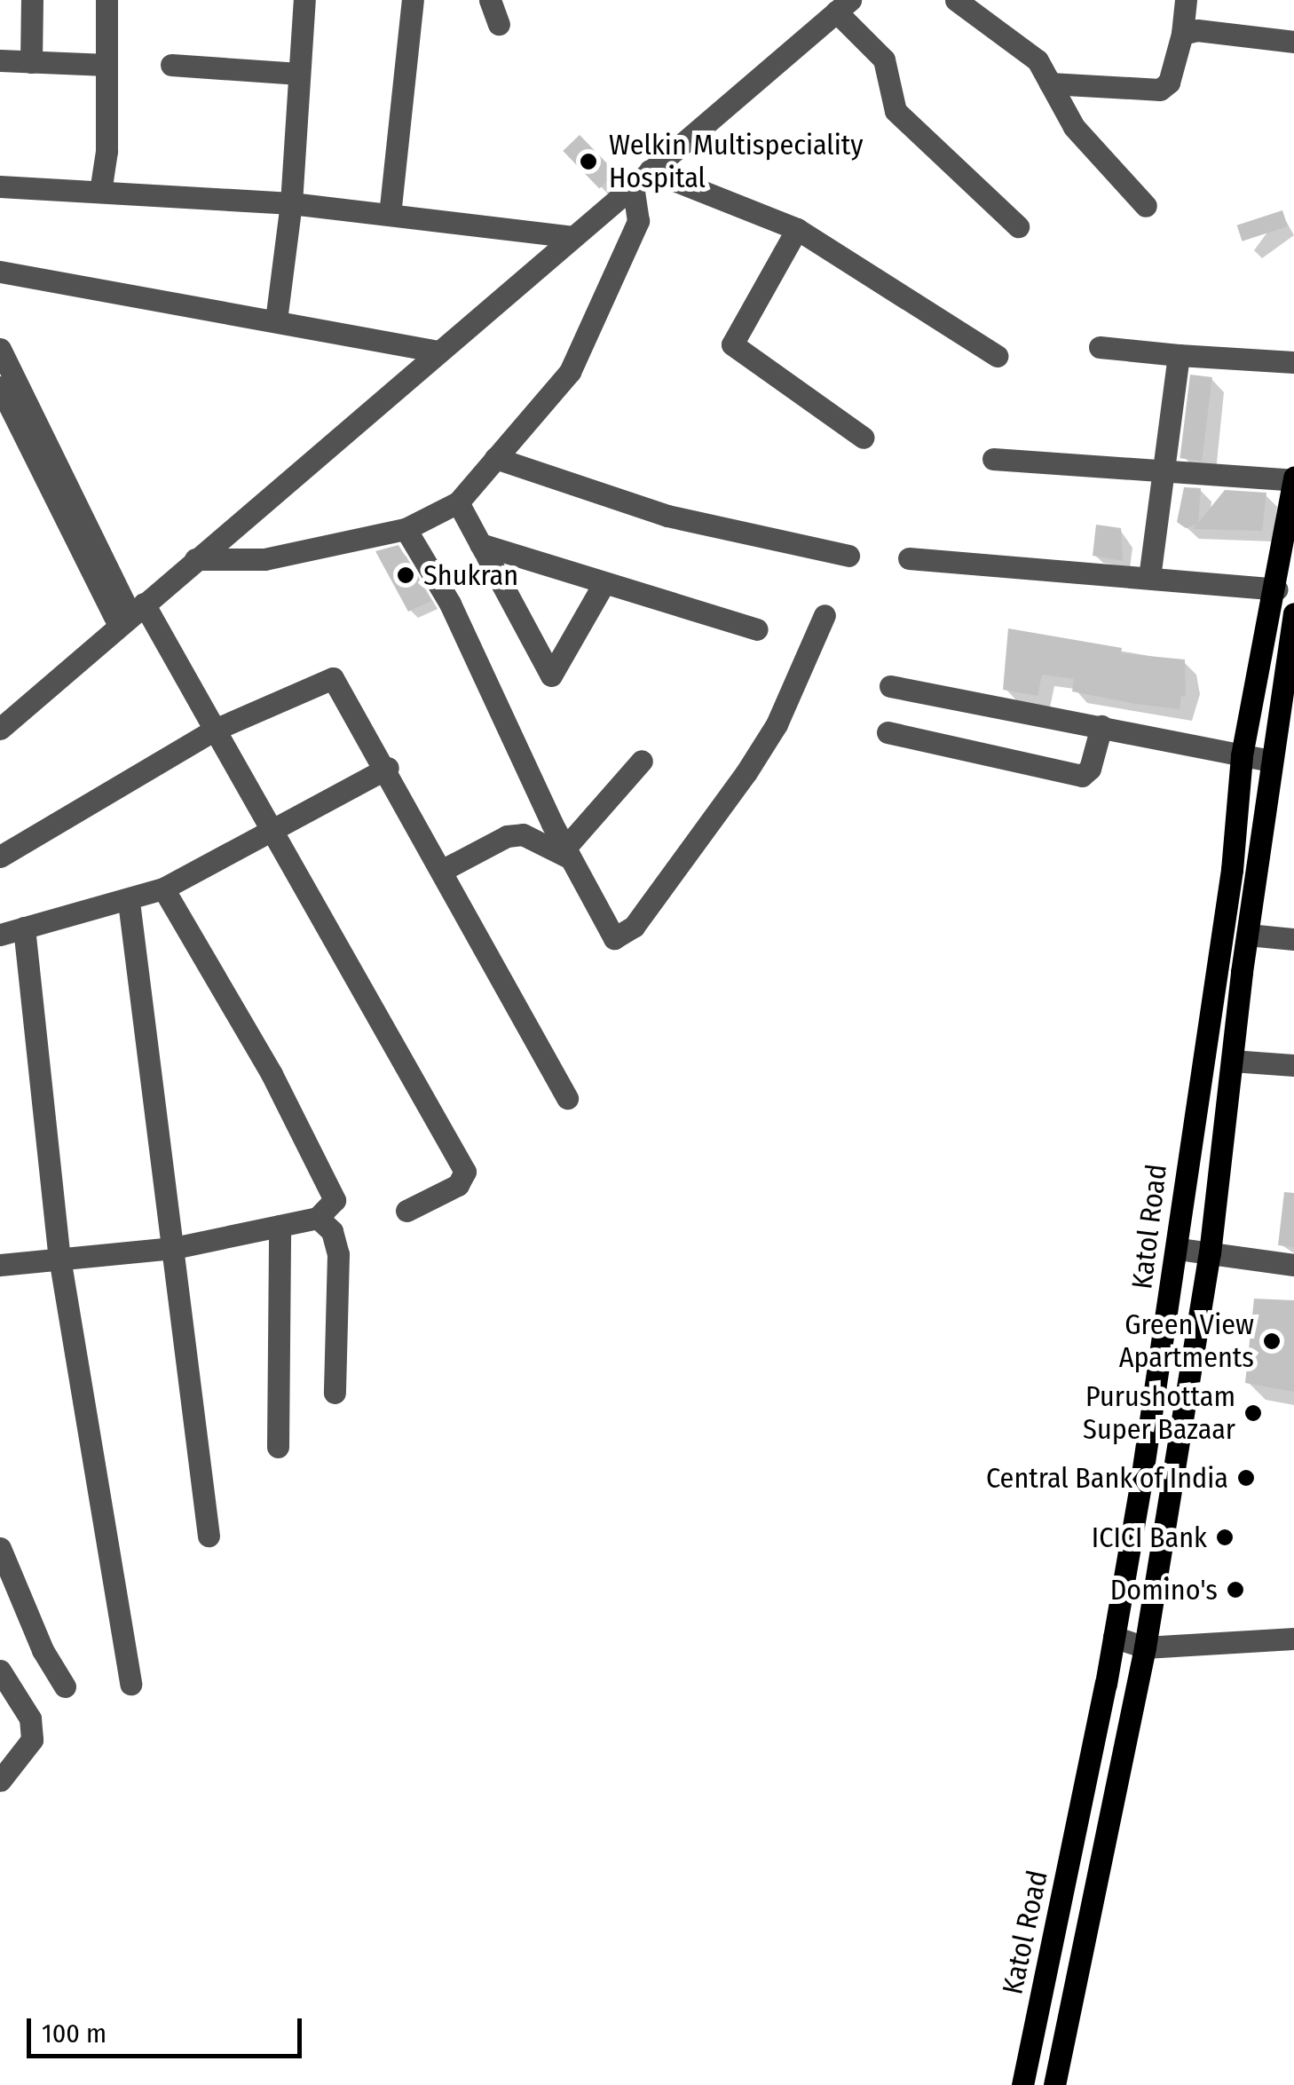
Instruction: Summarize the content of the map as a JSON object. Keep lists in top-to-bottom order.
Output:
{
  "streets": {
    "main road": ["Katol Road"]
  },
  "places": [
    "Welkin Multispeciality Hospital",
    "Shukran",
    "Green View Apartments",
    "Purushottam Super Bazaar",
    "Central Bank of India",
    "ICICI Bank",
    "Domino's"
  ],
  "scale_bar": "100 m"
}
